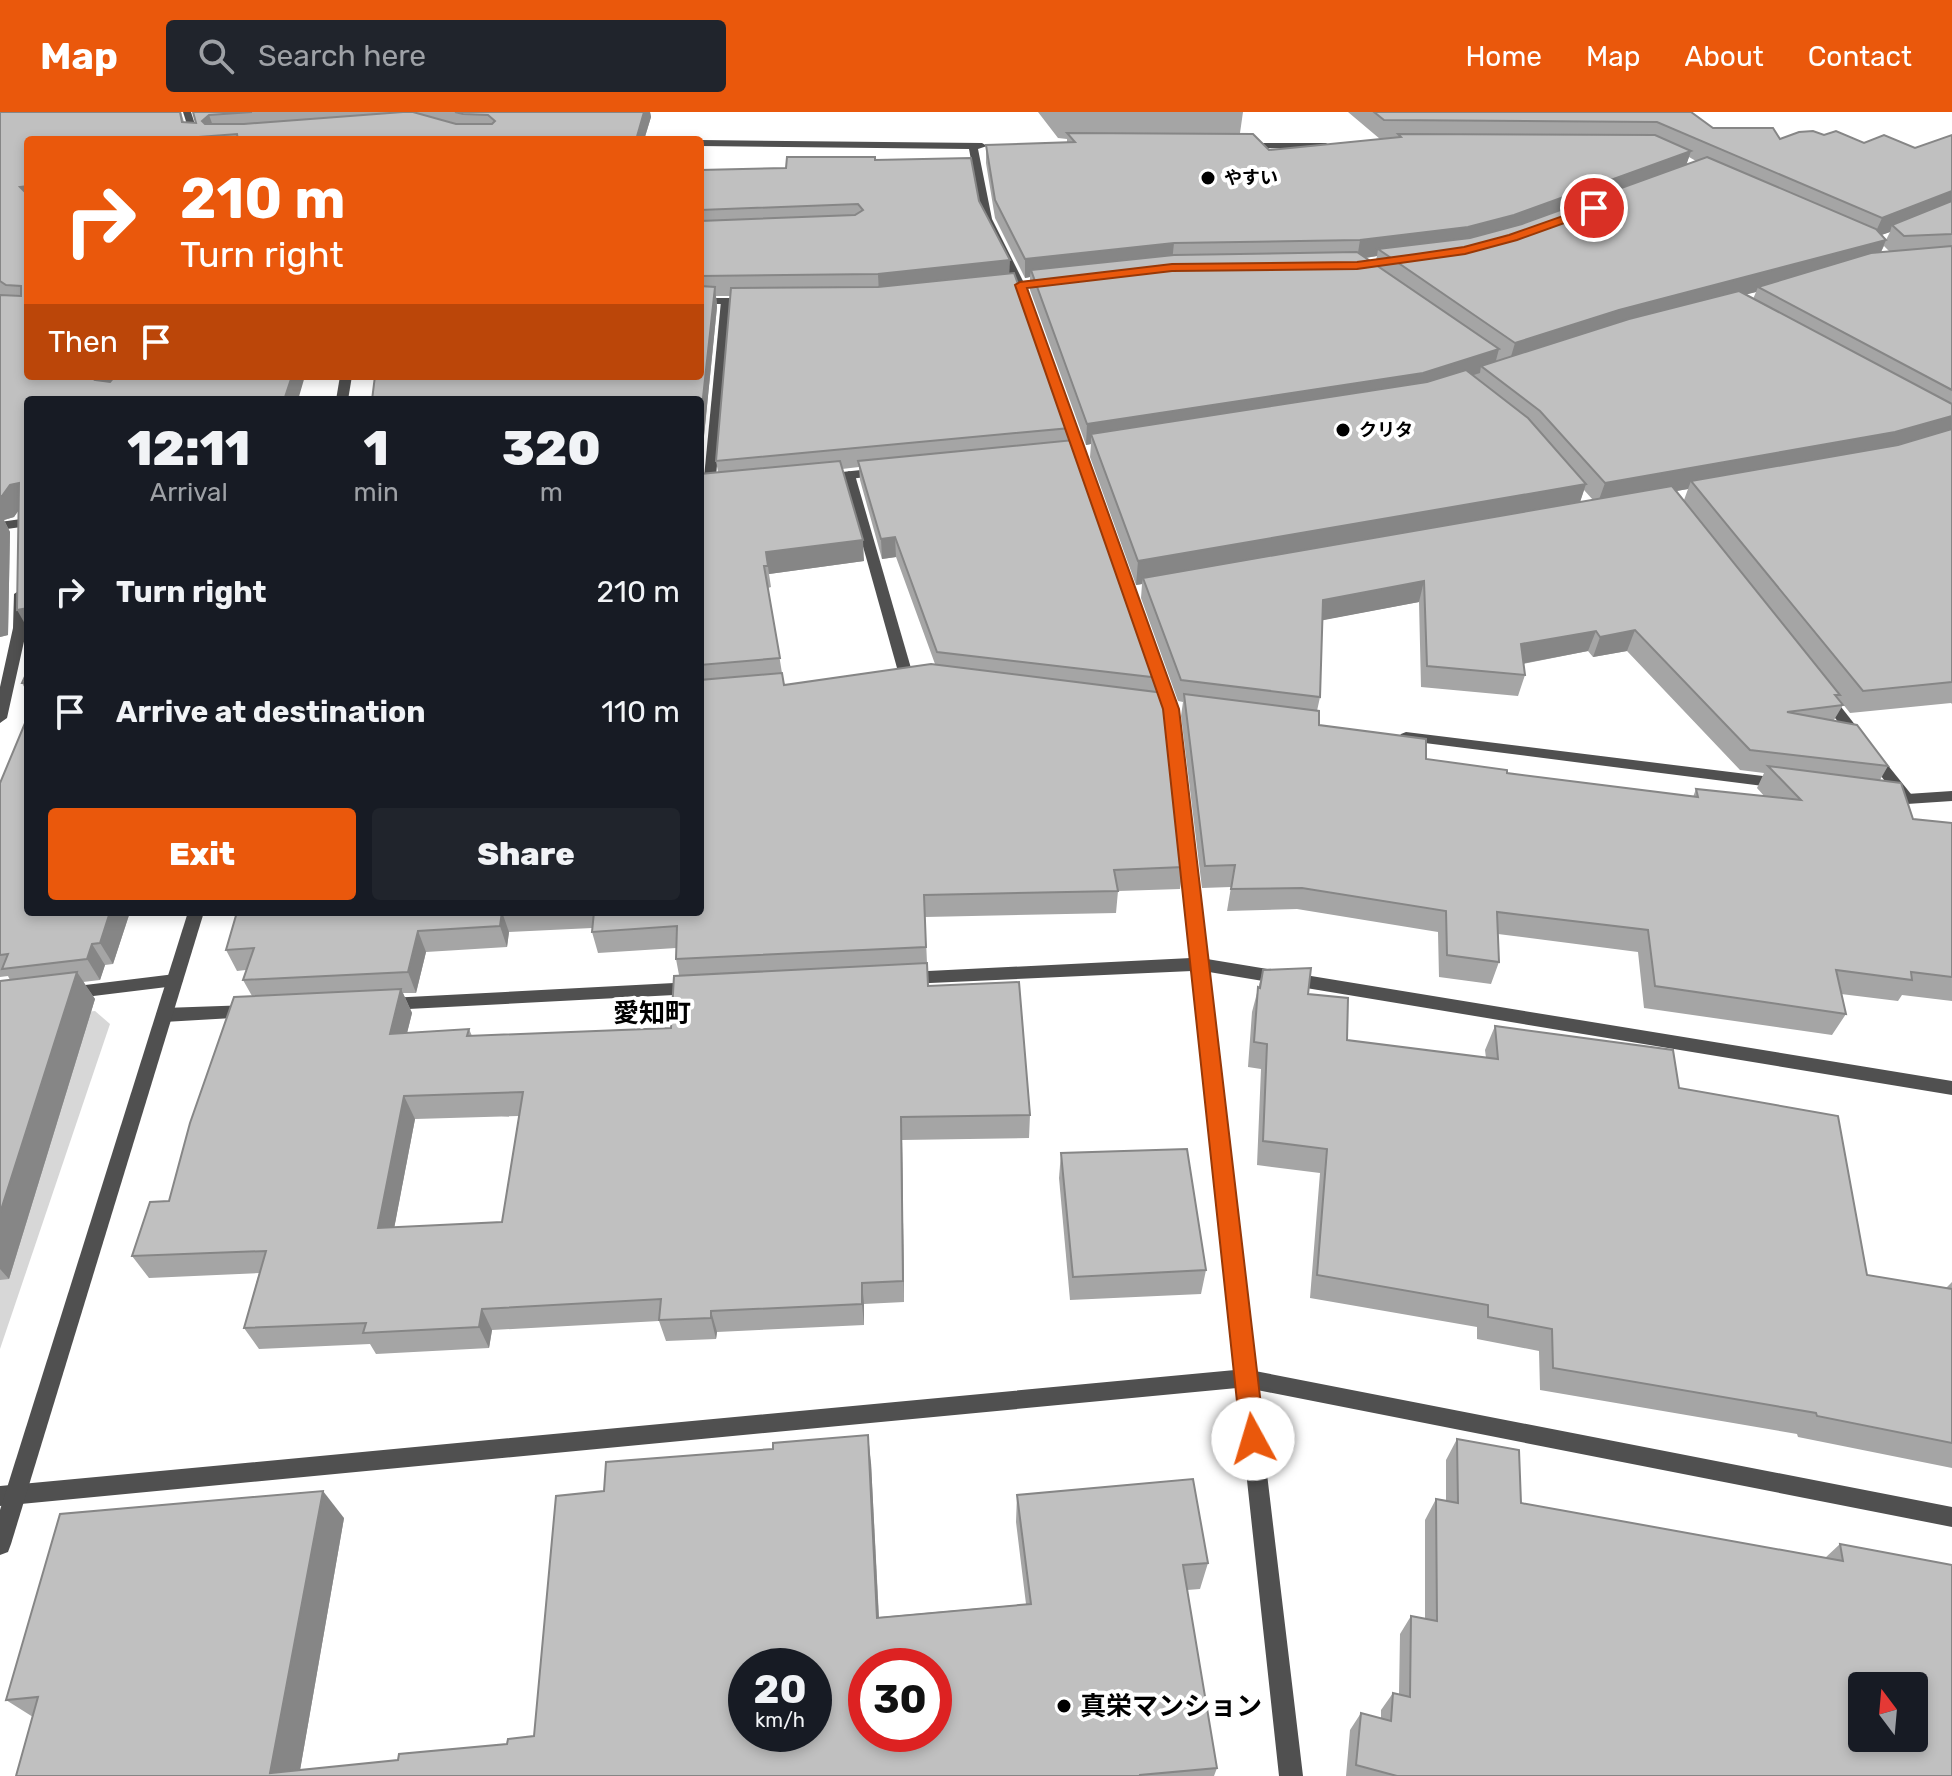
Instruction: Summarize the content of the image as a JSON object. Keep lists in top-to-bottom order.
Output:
{
  "districts": ["愛知町"],
  "places": ["やすい", "クリタ", "真栄マンション"],
  "north": "top",
  "page": {
    "header": "Map",
    "search": "Search here",
    "nav": [
      "Home",
      "Map",
      "About",
      "Contact"
    ],
    "turn": ["210 m", "Turn right"],
    "then": "Then",
    "eta": [
      "12:11",
      "Arrival",
      "1",
      "min",
      "320",
      "m"
    ],
    "list": [
      {
        "name": "Turn right",
        "value": "210 m"
      },
      {
        "name": "Arrive at destination",
        "value": "110 m"
      }
    ],
    "buttons": ["Exit", "Share"],
    "speed": "20 km/h",
    "limit": "30"
  }
}
